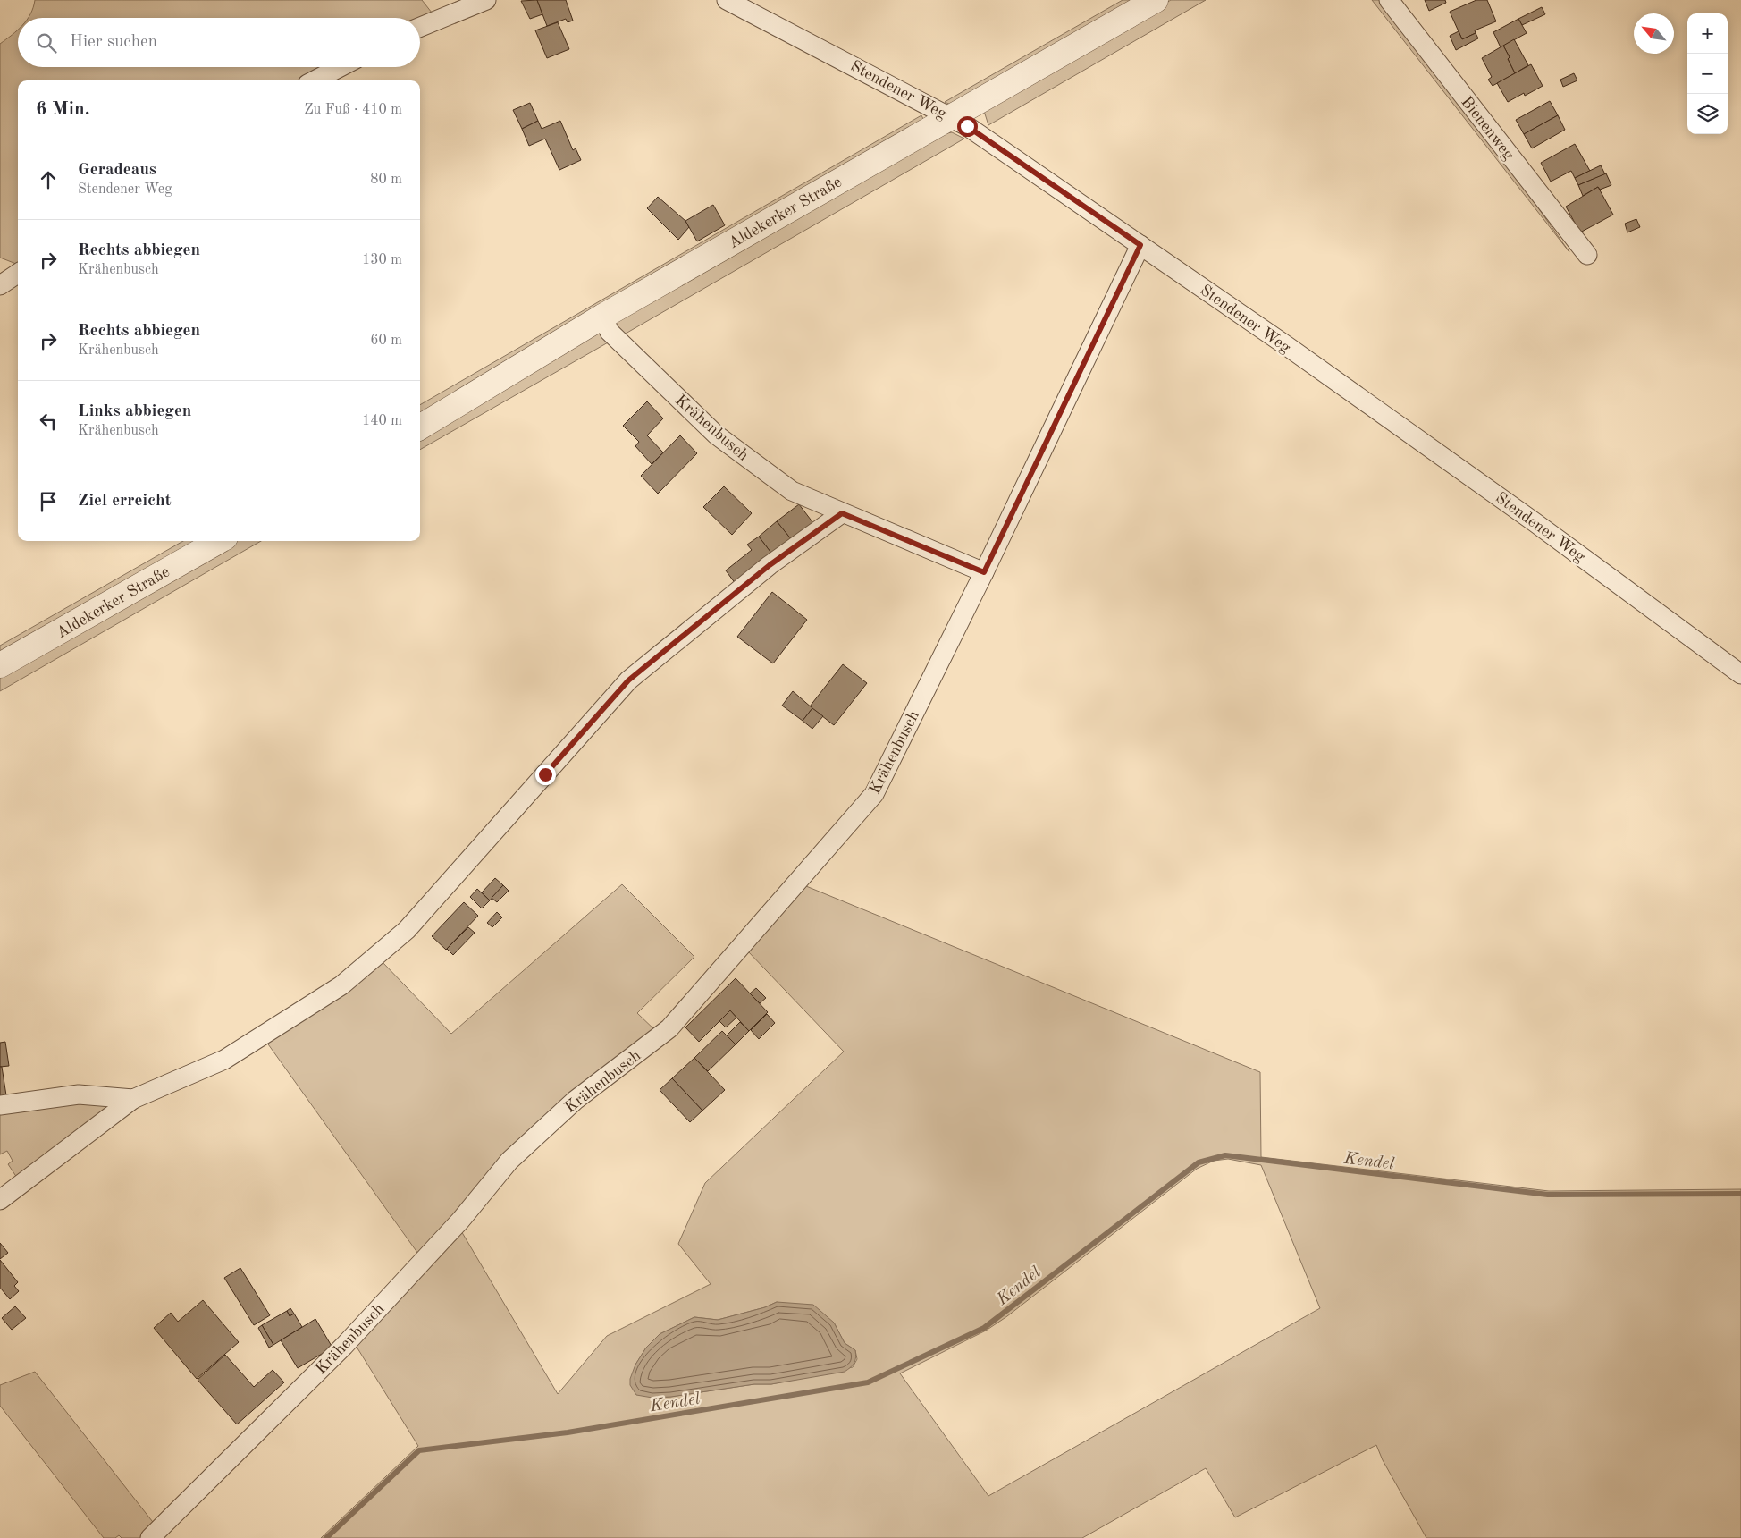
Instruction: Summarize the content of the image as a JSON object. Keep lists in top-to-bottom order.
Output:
{
  "streets": {
    "street": [
      "Stendener Weg",
      "Bienenweg",
      "Aldekerker Straße",
      "Krähenbusch"
    ]
  },
  "crossings": [
    ["Stendener Weg", "Aldekerker Straße"],
    ["Stendener Weg", "Krähenbusch"],
    ["Aldekerker Straße", "Krähenbusch"]
  ],
  "water": ["Kendel"],
  "north": "top left",
  "page": {
    "map_buttons": ["+", "−"],
    "search": "Hier suchen",
    "heading": ["6 Min.", "Zu Fuß · 410 m"],
    "list": [
      ["Geradeaus", "Stendener Weg", "80 m"],
      ["Rechts abbiegen", "Krähenbusch", "130 m"],
      ["Rechts abbiegen", "Krähenbusch", "60 m"],
      ["Links abbiegen", "Krähenbusch", "140 m"],
      "Ziel erreicht"
    ]
  }
}
